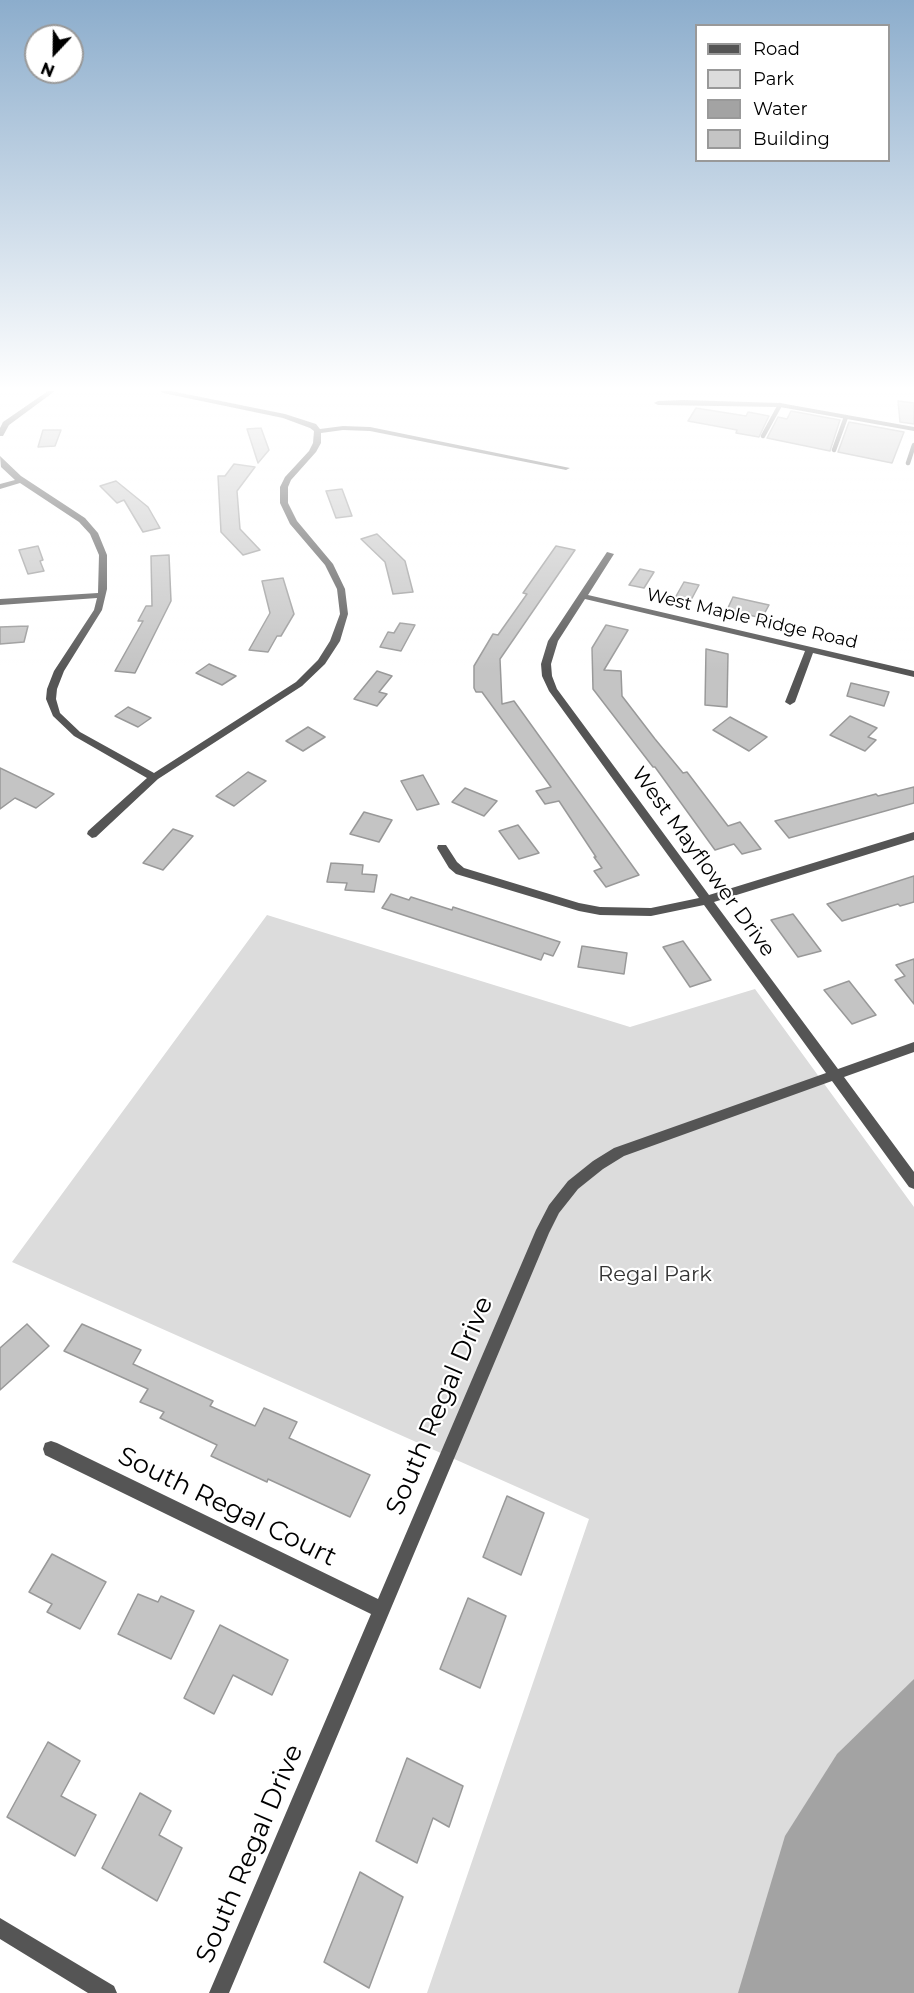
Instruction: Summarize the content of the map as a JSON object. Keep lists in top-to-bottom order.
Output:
{
  "streets": {
    "street": [
      "West Maple Ridge Road",
      "West Mayflower Drive",
      "South Regal Drive",
      "South Regal Court"
    ]
  },
  "crossings": [
    ["West Maple Ridge Road", "West Mayflower Drive"],
    ["West Mayflower Drive", "South Regal Drive"],
    ["South Regal Drive", "South Regal Court"]
  ],
  "parks": ["Regal Park"],
  "legend": [
    "Road",
    "Park",
    "Water",
    "Building"
  ],
  "north": "bottom"
}
